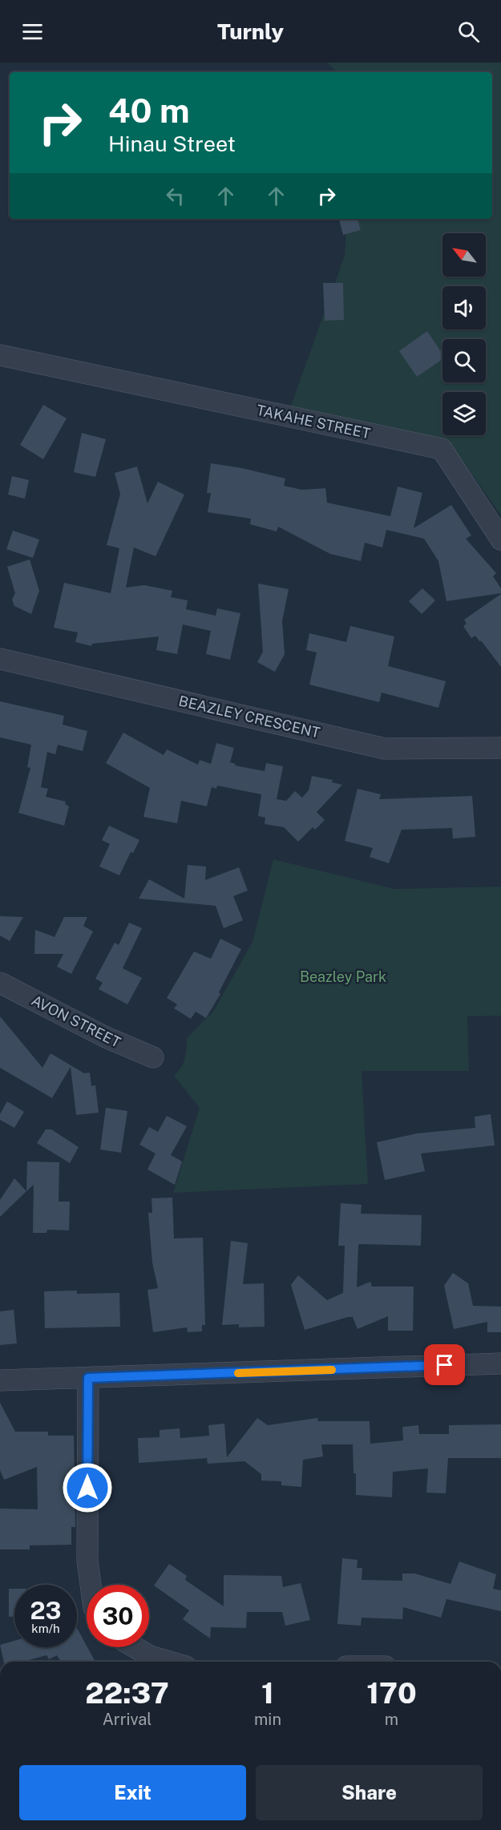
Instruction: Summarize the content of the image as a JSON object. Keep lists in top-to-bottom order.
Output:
{
  "streets": {
    "street": ["TAKAHE STREET", "BEAZLEY CRESCENT", "AVON STREET"]
  },
  "parks": ["Beazley Park"],
  "north": "top left",
  "page": {
    "header": "Turnly",
    "turn": ["40 m", "Hinau Street"],
    "speed": "23 km/h",
    "limit": "30",
    "eta": [
      "22:37",
      "Arrival",
      "1",
      "min",
      "170",
      "m"
    ],
    "buttons": ["Exit", "Share"]
  }
}
